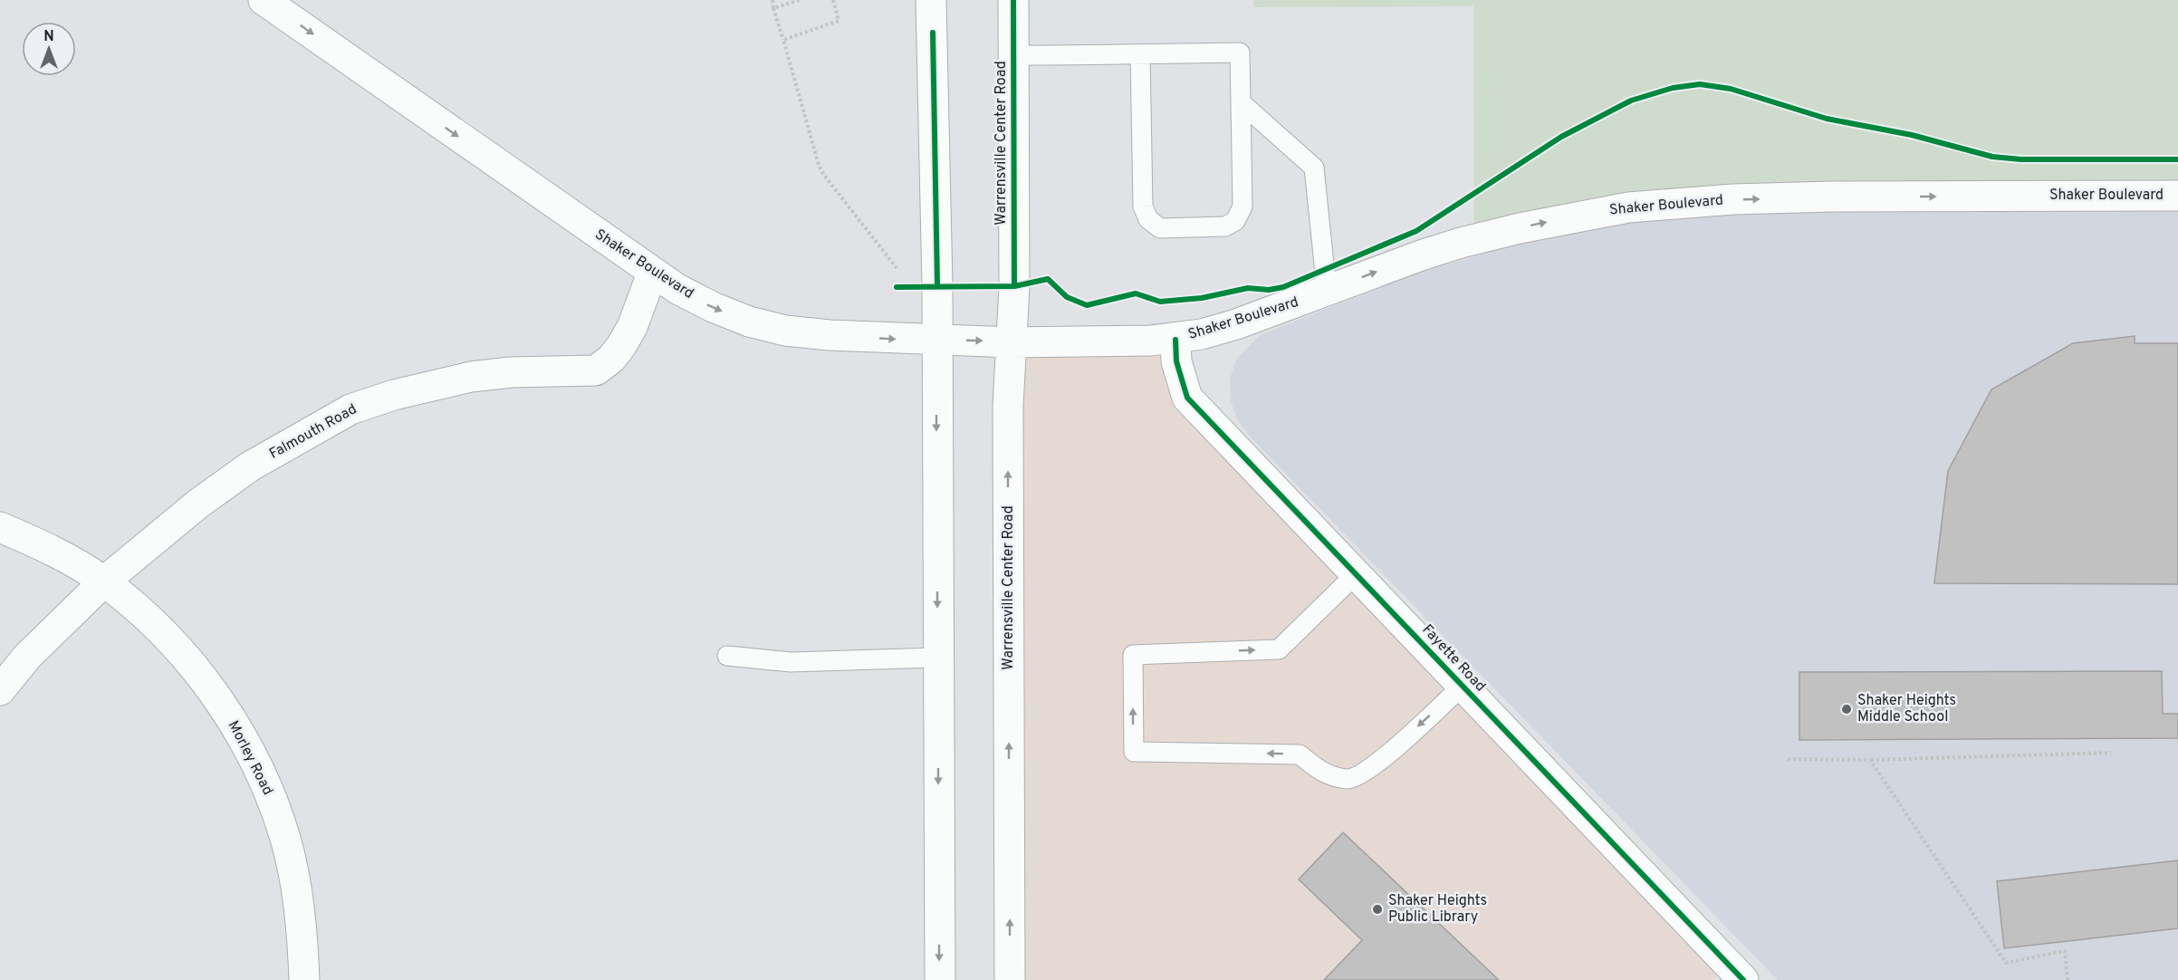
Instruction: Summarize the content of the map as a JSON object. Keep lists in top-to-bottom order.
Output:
{
  "streets": {
    "main road": [
      "Warrensville Center Road",
      "Shaker Boulevard",
      "Falmouth Road",
      "Fayette Road",
      "Morley Road"
    ]
  },
  "crossings": [
    ["Warrensville Center Road", "Shaker Boulevard"],
    ["Shaker Boulevard", "Falmouth Road"],
    ["Shaker Boulevard", "Fayette Road"],
    ["Falmouth Road", "Morley Road"]
  ],
  "one_way": ["Shaker Boulevard"],
  "places": ["Shaker Heights Middle School", "Shaker Heights Public Library"],
  "north": "top"
}
